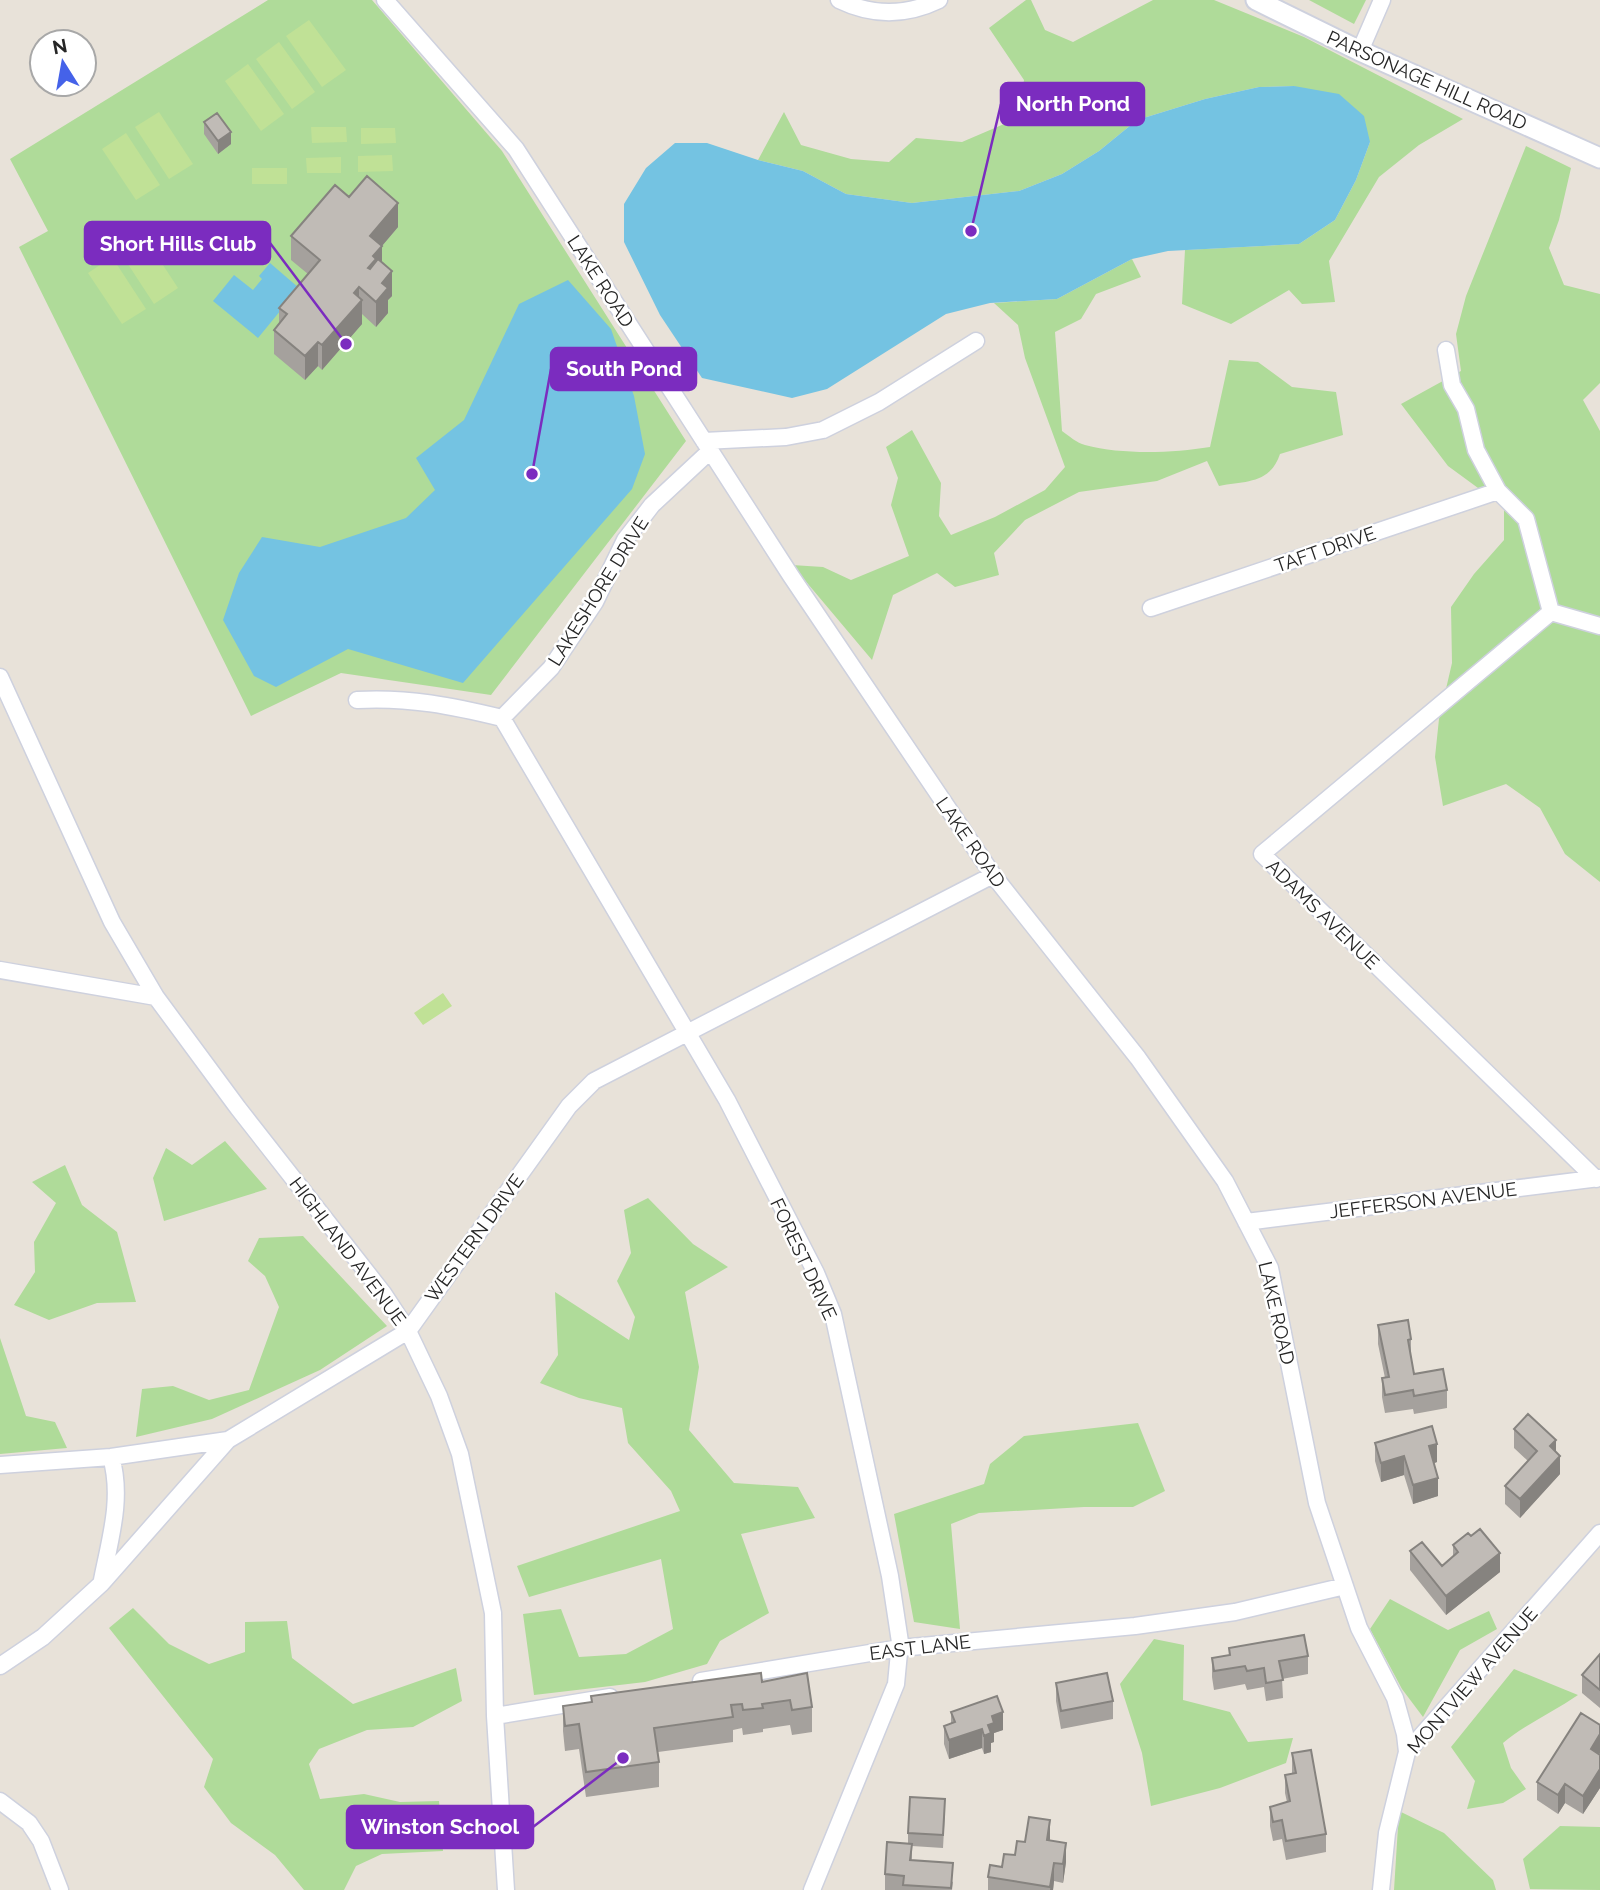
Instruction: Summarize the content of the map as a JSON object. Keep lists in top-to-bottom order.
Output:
{
  "streets": {
    "street": [
      "PARSONAGE HILL ROAD",
      "LAKE ROAD",
      "TAFT DRIVE",
      "LAKESHORE DRIVE",
      "ADAMS AVENUE",
      "JEFFERSON AVENUE",
      "WESTERN DRIVE",
      "HIGHLAND AVENUE",
      "FOREST DRIVE",
      "EAST LANE",
      "MONTVIEW AVENUE"
    ]
  },
  "crossings": [
    ["LAKE ROAD", "LAKESHORE DRIVE"],
    ["LAKE ROAD", "JEFFERSON AVENUE"],
    ["LAKE ROAD", "WESTERN DRIVE"],
    ["LAKE ROAD", "EAST LANE"],
    ["LAKE ROAD", "MONTVIEW AVENUE"],
    ["LAKESHORE DRIVE", "FOREST DRIVE"],
    ["ADAMS AVENUE", "JEFFERSON AVENUE"],
    ["WESTERN DRIVE", "HIGHLAND AVENUE"],
    ["WESTERN DRIVE", "FOREST DRIVE"],
    ["FOREST DRIVE", "EAST LANE"]
  ],
  "places": [
    "North Pond",
    "Short Hills Club",
    "South Pond",
    "Winston School"
  ],
  "north": "top"
}
